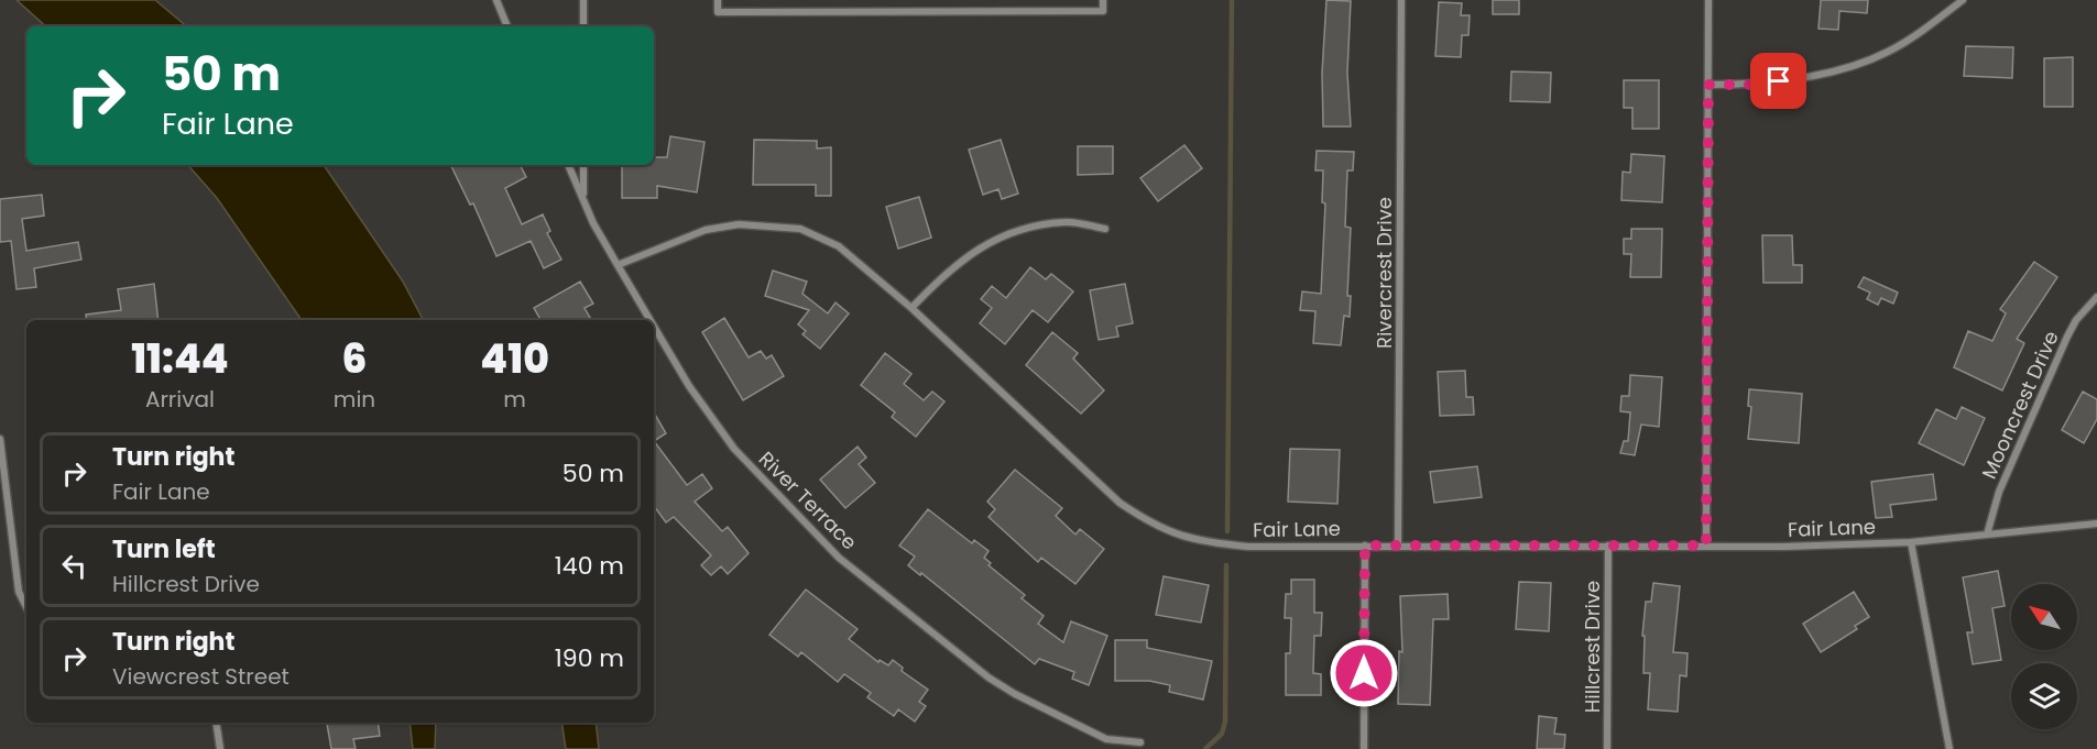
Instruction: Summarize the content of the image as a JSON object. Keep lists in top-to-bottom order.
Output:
{
  "streets": {
    "street": [
      "Rivercrest Drive",
      "Mooncrest Drive",
      "River Terrace",
      "Fair Lane",
      "Hillcrest Drive"
    ]
  },
  "crossings": [
    ["Rivercrest Drive", "Fair Lane"],
    ["Mooncrest Drive", "Fair Lane"],
    ["River Terrace", "Fair Lane"],
    ["Fair Lane", "Hillcrest Drive"]
  ],
  "north": "top left",
  "page": {
    "turn": ["50 m", "Fair Lane"],
    "eta": [
      "11:44",
      "Arrival",
      "6",
      "min",
      "410",
      "m"
    ],
    "list": [
      {
        "name": "Turn right",
        "note": "Fair Lane",
        "value": "50 m"
      },
      {
        "name": "Turn left",
        "note": "Hillcrest Drive",
        "value": "140 m"
      },
      {
        "name": "Turn right",
        "note": "Viewcrest Street",
        "value": "190 m"
      }
    ]
  }
}
